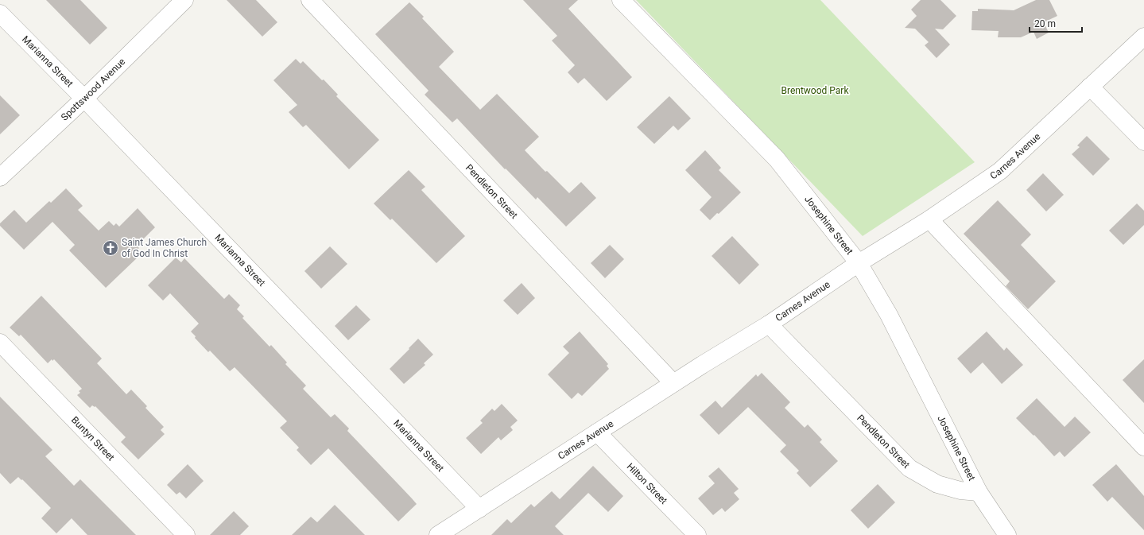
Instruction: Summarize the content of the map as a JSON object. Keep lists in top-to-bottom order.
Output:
{
  "streets": {
    "street": [
      "Marianna Street",
      "Spottswood Avenue",
      "Carnes Avenue",
      "Pendleton Street",
      "Josephine Street",
      "Buntyn Street",
      "Hilton Street"
    ]
  },
  "crossings": [
    ["Marianna Street", "Spottswood Avenue"],
    ["Marianna Street", "Carnes Avenue"],
    ["Carnes Avenue", "Pendleton Street"],
    ["Carnes Avenue", "Josephine Street"],
    ["Carnes Avenue", "Hilton Street"],
    ["Pendleton Street", "Josephine Street"]
  ],
  "parks": ["Brentwood Park"],
  "places": {
    "church": ["Saint James Church of God In Christ"]
  },
  "scale_bar": "20 m"
}
